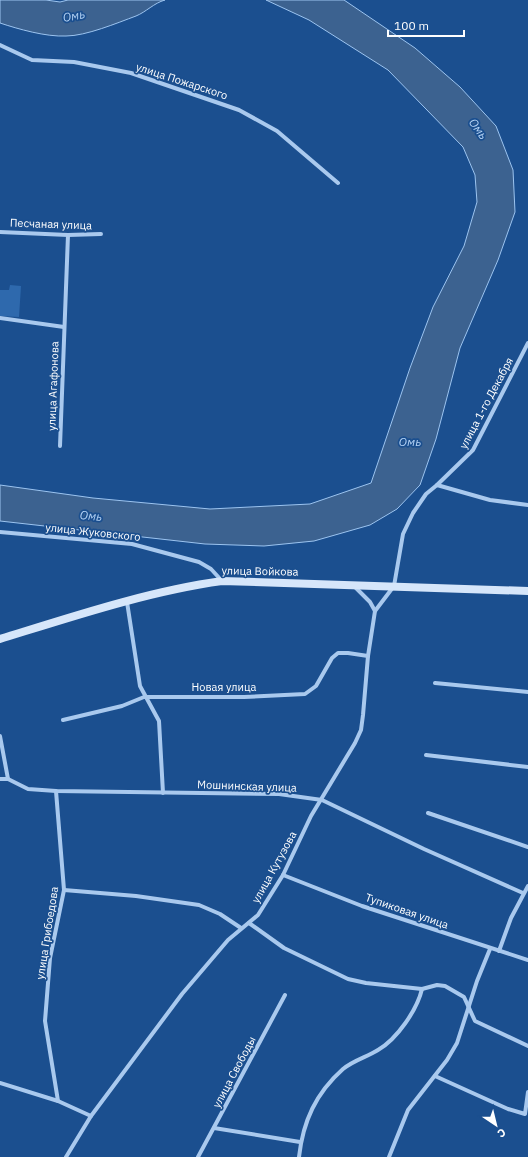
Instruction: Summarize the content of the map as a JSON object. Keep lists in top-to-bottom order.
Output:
{
  "streets": {
    "main road": ["улица Войкова"],
    "street": [
      "улица Пожарского",
      "Песчаная улица",
      "улица Агафонова",
      "улица 1-го Декабря",
      "улица Жуковского",
      "Новая улица",
      "Мошнинская улица",
      "улица Кутузова",
      "Тупиковая улица",
      "улица Грибоедова",
      "улица Свободы"
    ]
  },
  "crossings": [
    ["Песчаная улица", "улица Агафонова"],
    ["улица 1-го Декабря", "улица Войкова"],
    ["улица 1-го Декабря", "улица Кутузова"],
    ["улица Жуковского", "улица Войкова"],
    ["улица Войкова", "улица Кутузова"],
    ["Новая улица", "улица Кутузова"],
    ["Мошнинская улица", "улица Кутузова"],
    ["Мошнинская улица", "улица Грибоедова"],
    ["улица Кутузова", "Тупиковая улица"]
  ],
  "water": ["Омь"],
  "scale_bar": "100 m",
  "north": "bottom right"
}
